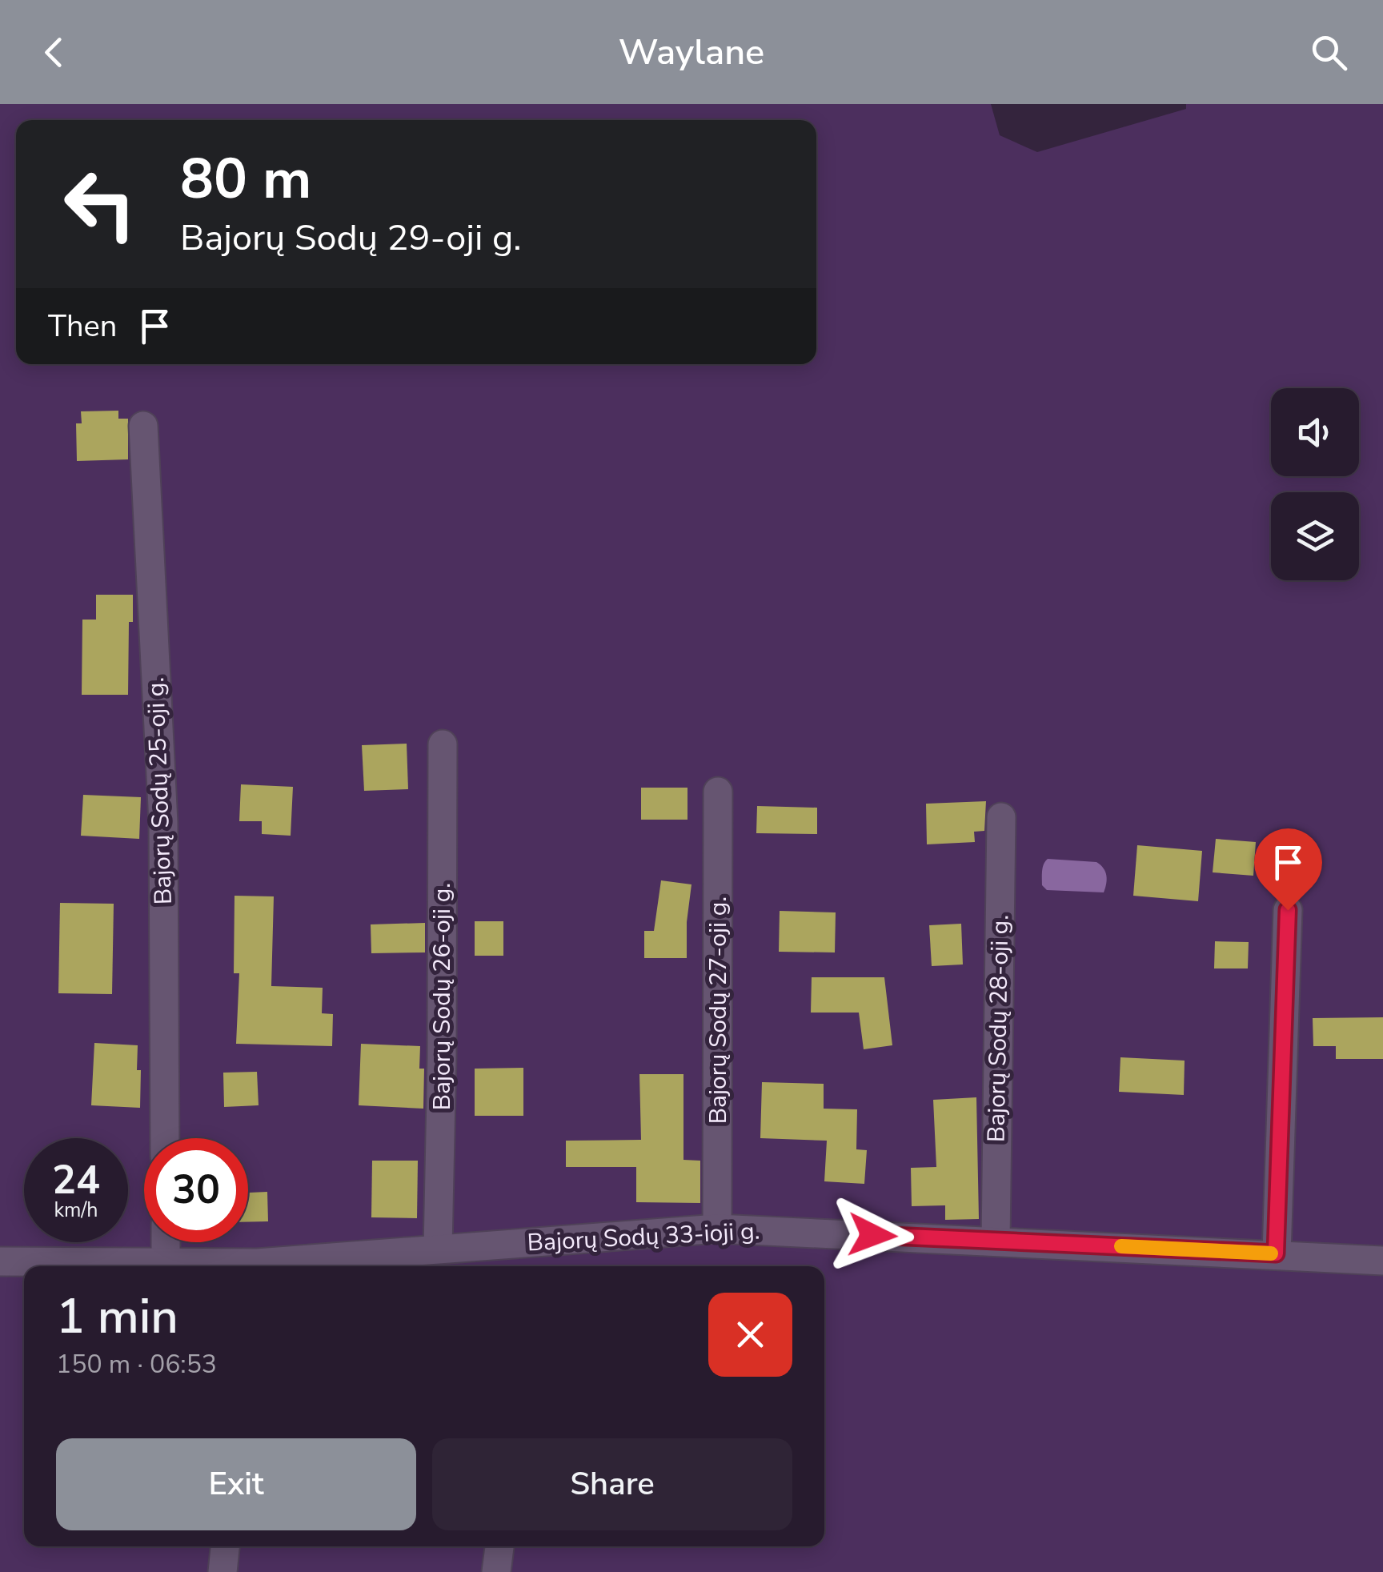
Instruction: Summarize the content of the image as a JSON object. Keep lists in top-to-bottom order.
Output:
{
  "streets": {
    "street": [
      "Bajorų Sodų 25-oji g.",
      "Bajorų Sodų 26-oji g.",
      "Bajorų Sodų 27-oji g.",
      "Bajorų Sodų 28-oji g.",
      "Bajorų Sodų 33-ioji g."
    ]
  },
  "crossings": [
    ["Bajorų Sodų 26-oji g.", "Bajorų Sodų 33-ioji g."],
    ["Bajorų Sodų 27-oji g.", "Bajorų Sodų 33-ioji g."],
    ["Bajorų Sodų 28-oji g.", "Bajorų Sodų 33-ioji g."]
  ],
  "page": {
    "header": "Waylane",
    "turn": ["80 m", "Bajorų Sodų 29-oji g."],
    "then": "Then",
    "speed": "24 km/h",
    "limit": "30",
    "heading": ["1 min", "150 m · 06:53"],
    "buttons": ["Exit", "Share"]
  }
}
